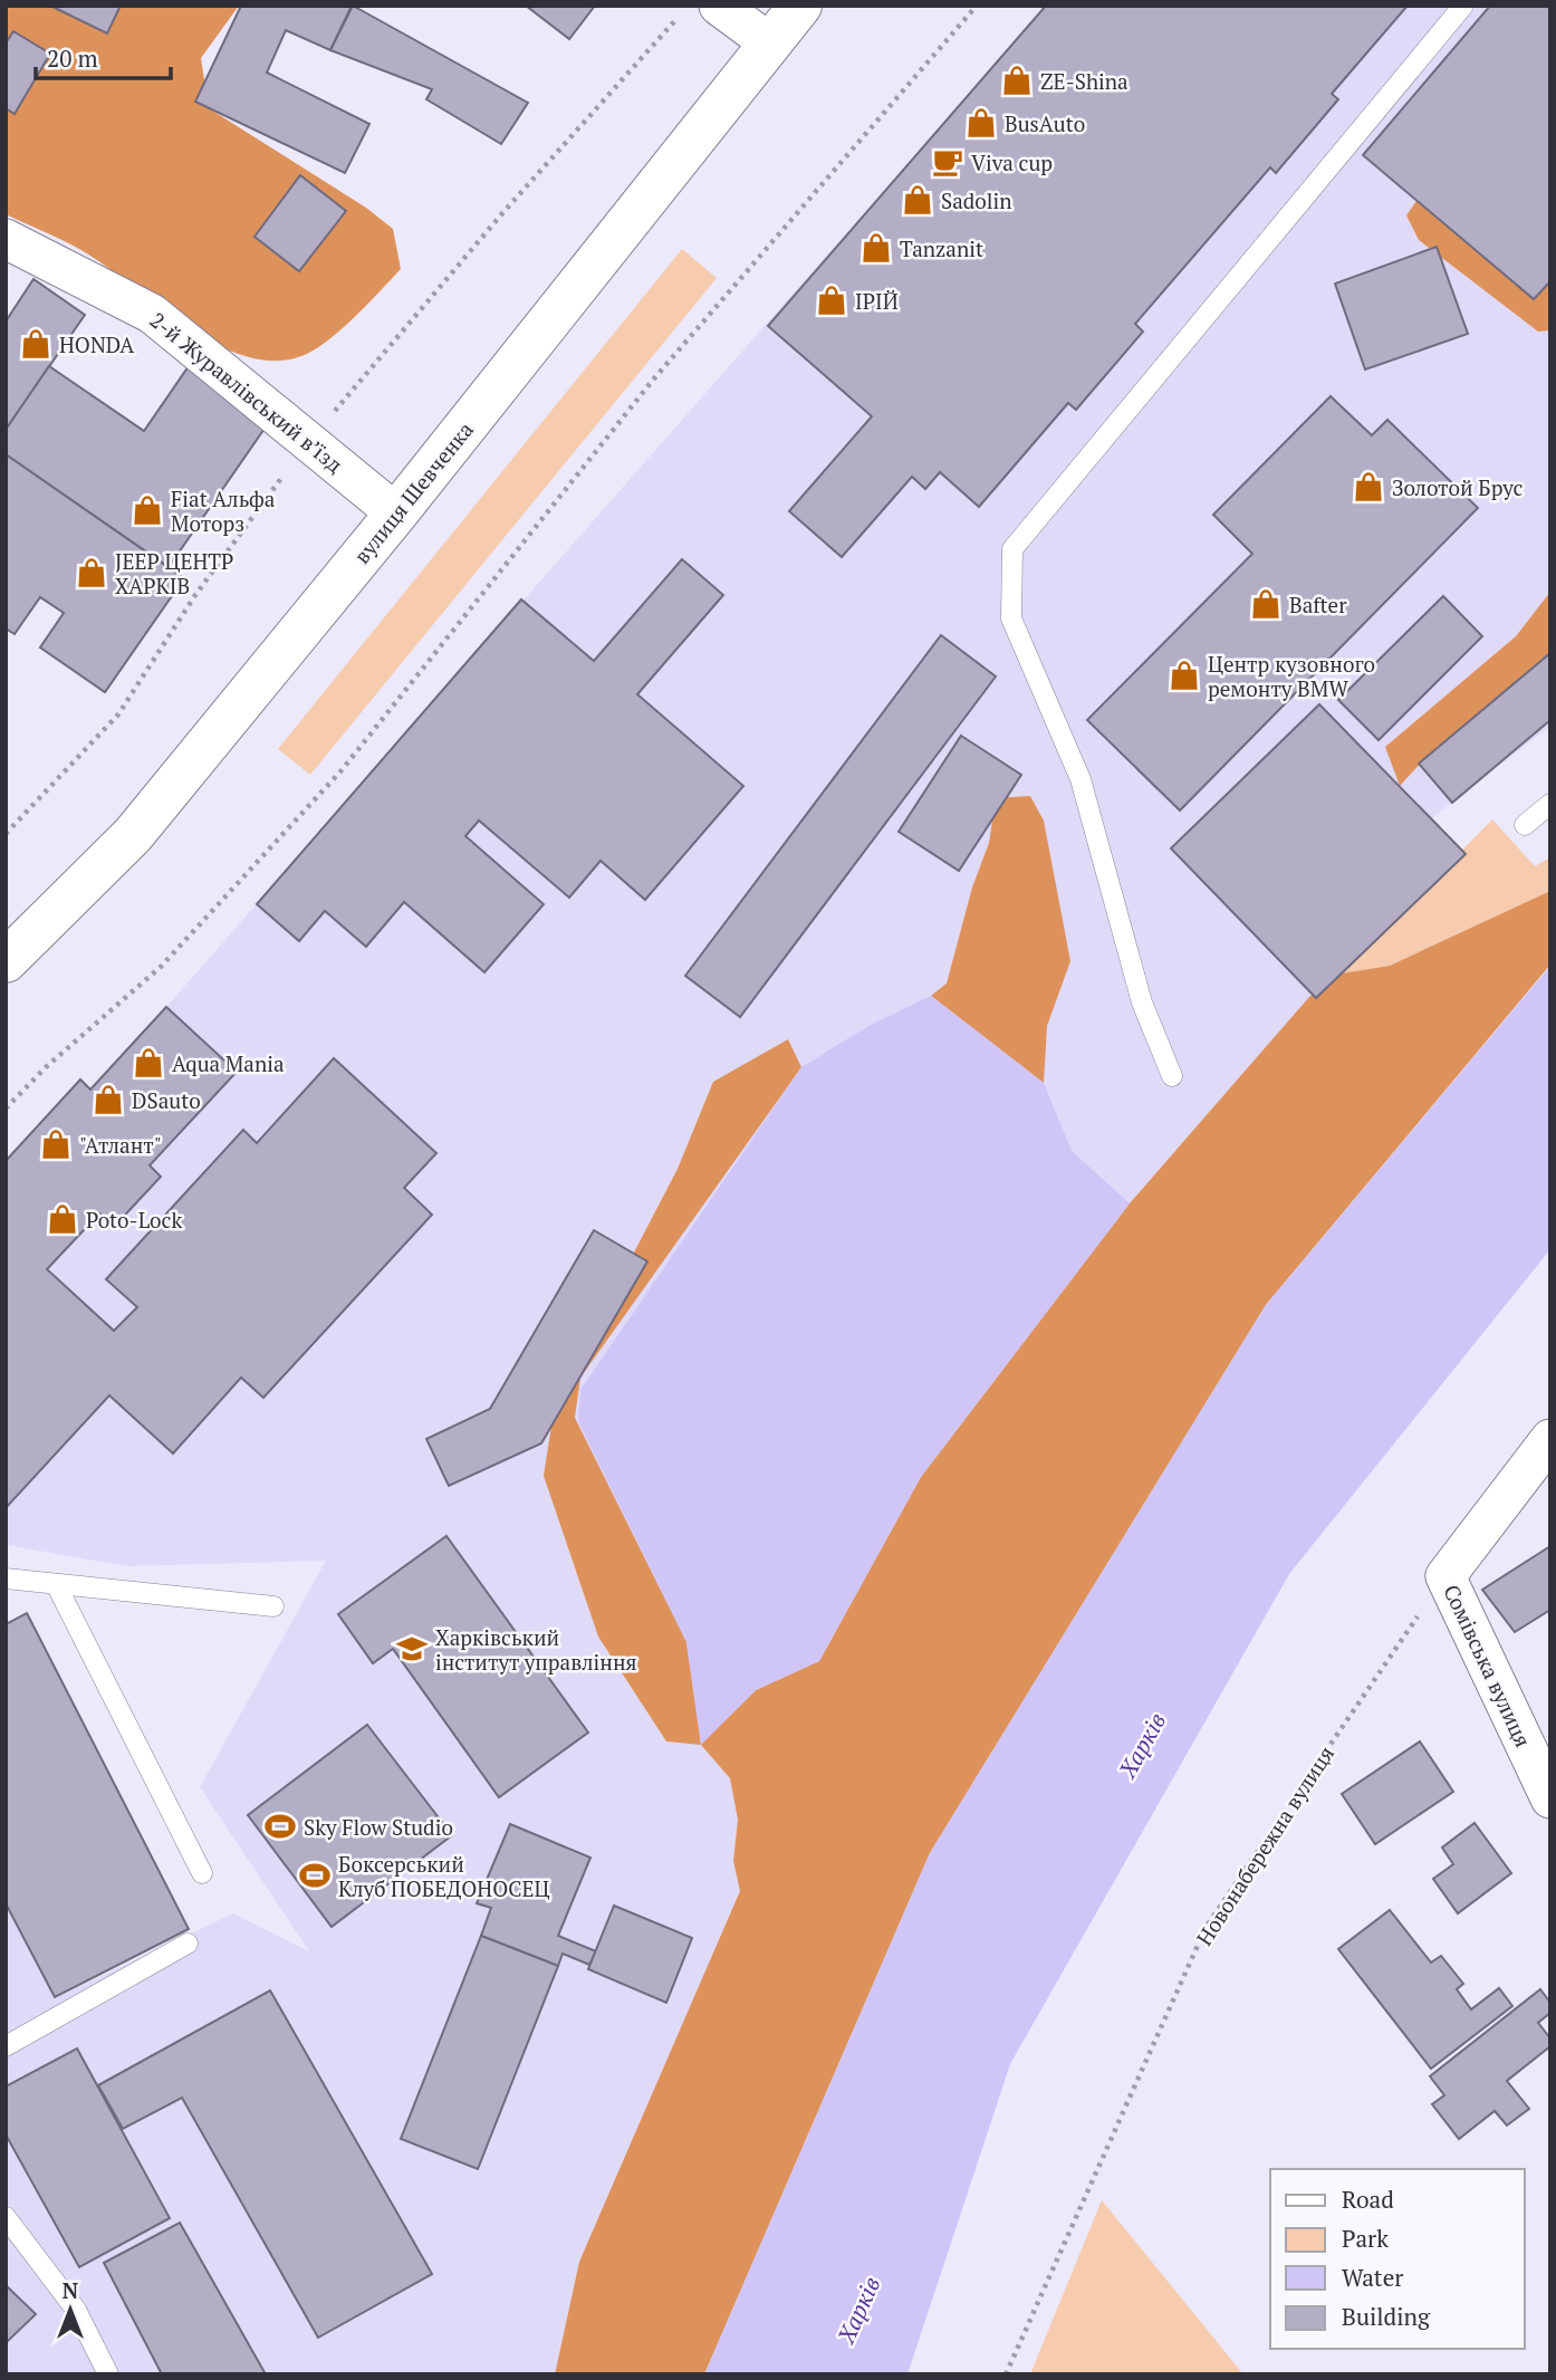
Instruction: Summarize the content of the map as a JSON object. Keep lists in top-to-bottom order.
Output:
{
  "streets": {
    "main road": ["вулиця Шевченка"],
    "street": ["2-й Журавлівський в’їзд", "Сомівська вулиця"],
    "path": ["Новонабережна вулиця"]
  },
  "crossings": [
    ["2-й Журавлівський в’їзд", "вулиця Шевченка"],
    ["Сомівська вулиця", "Новонабережна вулиця"]
  ],
  "water": ["Харків"],
  "places": {
    "shop": [
      "ZE-Shina",
      "BusAuto",
      "Sadolin",
      "Tanzanit",
      "ІРІЙ",
      "HONDA",
      "Золотой Брус",
      "Fiat Альфа Моторз",
      "JEEP ЦЕНТР ХАРКІВ",
      "Bafter",
      "Центр кузовного ремонту BMW",
      "Aqua Mania",
      "DSauto",
      "\"Атлант\"",
      "Poto-Lock"
    ],
    "cafe": ["Viva cup"],
    "school or university": ["Харківський інститут управління"],
    "sports": ["Sky Flow Studio", "Боксерський Клуб ПОБЕДОНОСЕЦ"]
  },
  "legend": [
    "Road",
    "Park",
    "Water",
    "Building"
  ],
  "scale_bar": "20 m",
  "north": "top"
}
